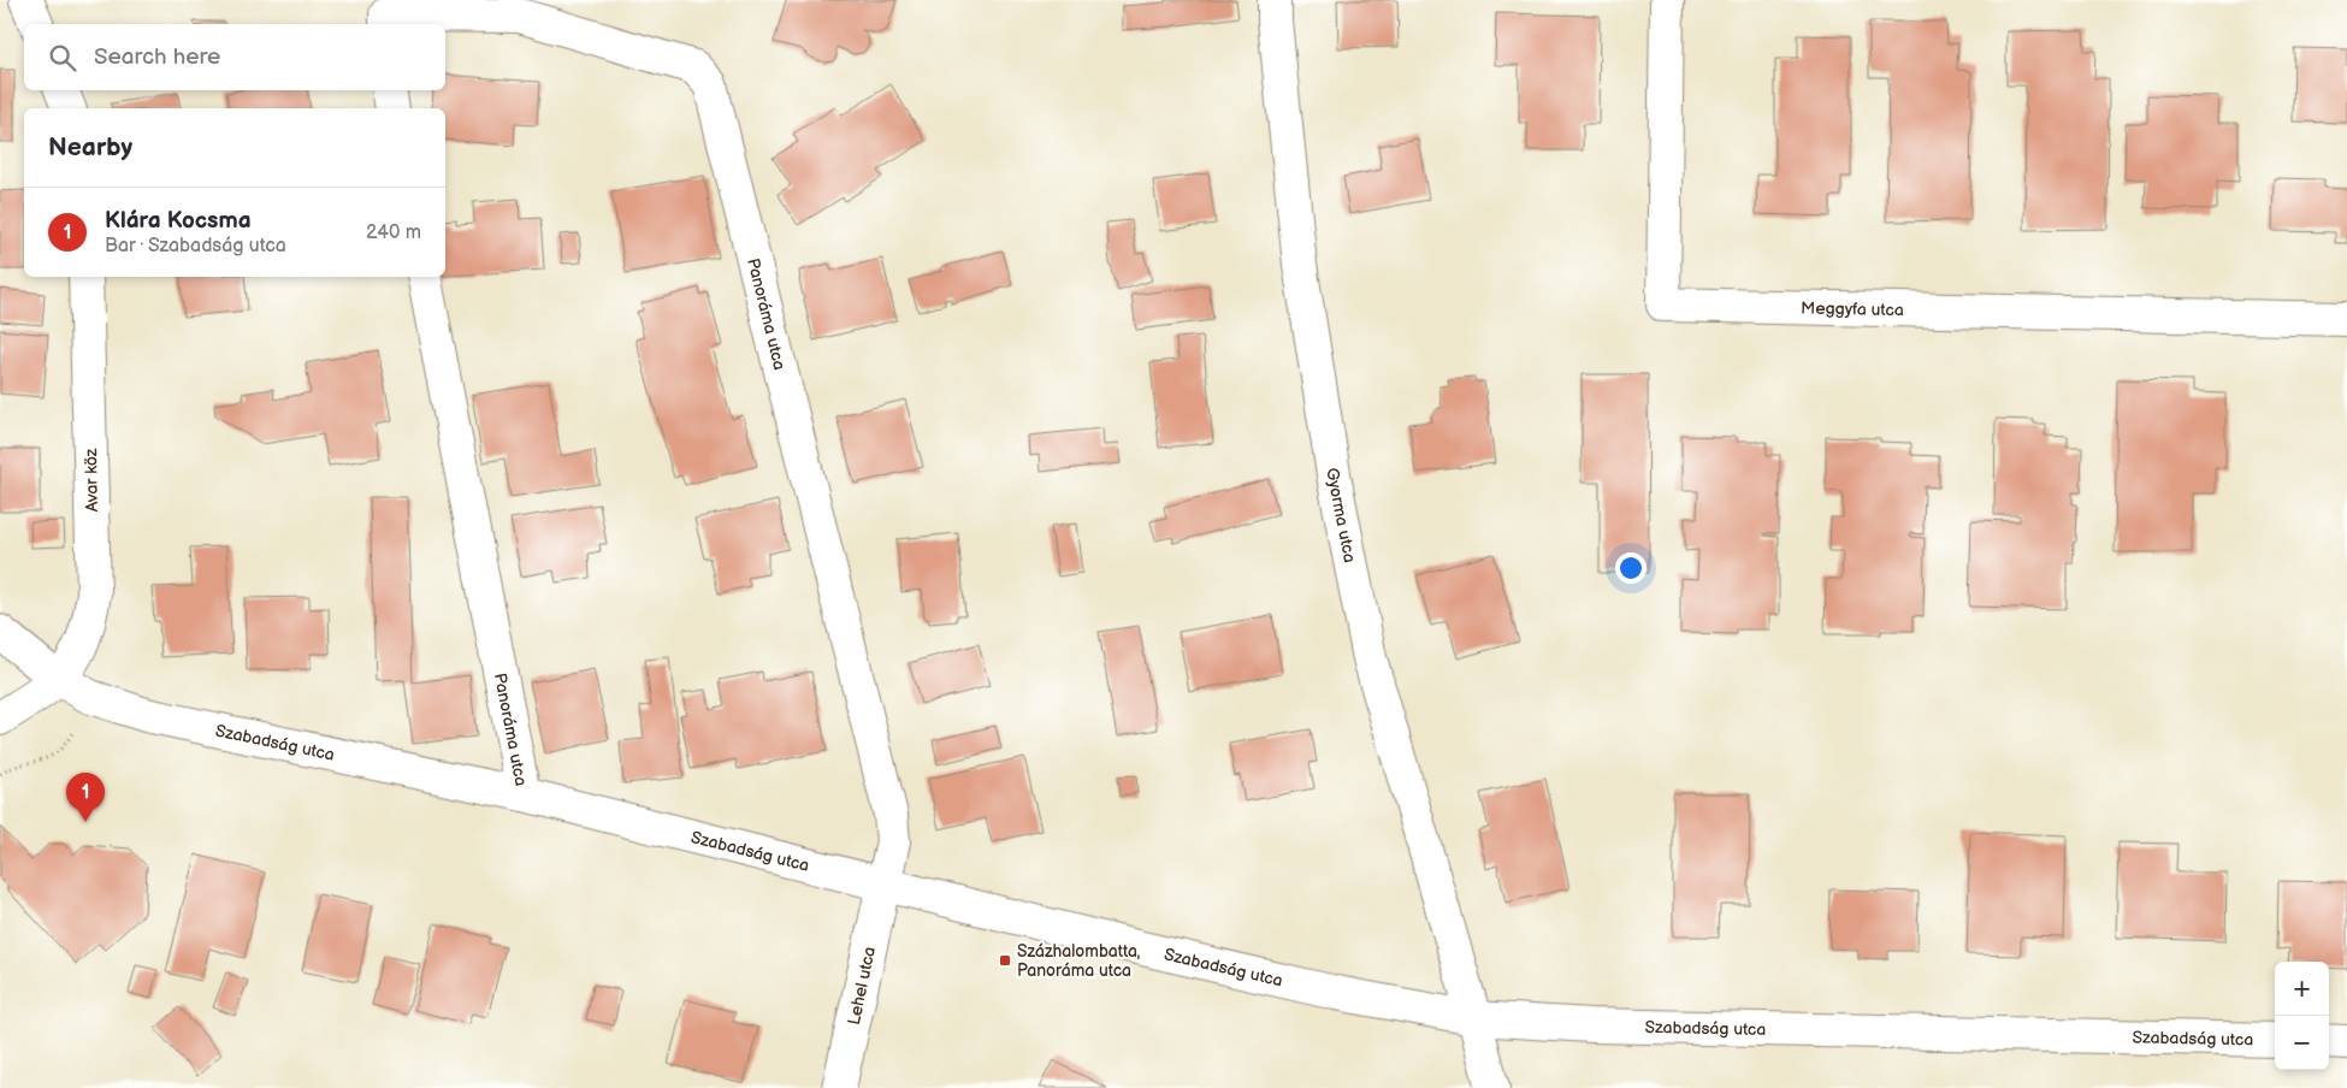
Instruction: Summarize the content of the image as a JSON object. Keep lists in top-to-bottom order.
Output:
{
  "streets": {
    "street": [
      "Meggyfa utca",
      "Panoráma utca",
      "Avar köz",
      "Gyorma utca",
      "Szabadság utca",
      "Lehel utca"
    ]
  },
  "crossings": [
    ["Panoráma utca", "Szabadság utca"],
    ["Panoráma utca", "Lehel utca"],
    ["Avar köz", "Szabadság utca"],
    ["Gyorma utca", "Szabadság utca"],
    ["Szabadság utca", "Lehel utca"]
  ],
  "places": {
    "transit": ["Százhalombatta, Panoráma utca"]
  },
  "page": {
    "search": "Search here",
    "heading": "Nearby",
    "list": [
      {
        "mark": "1",
        "name": "Klára Kocsma",
        "note": "Bar · Szabadság utca",
        "value": "240 m"
      }
    ],
    "pins": "1",
    "map_buttons": ["+", "−"]
  }
}
